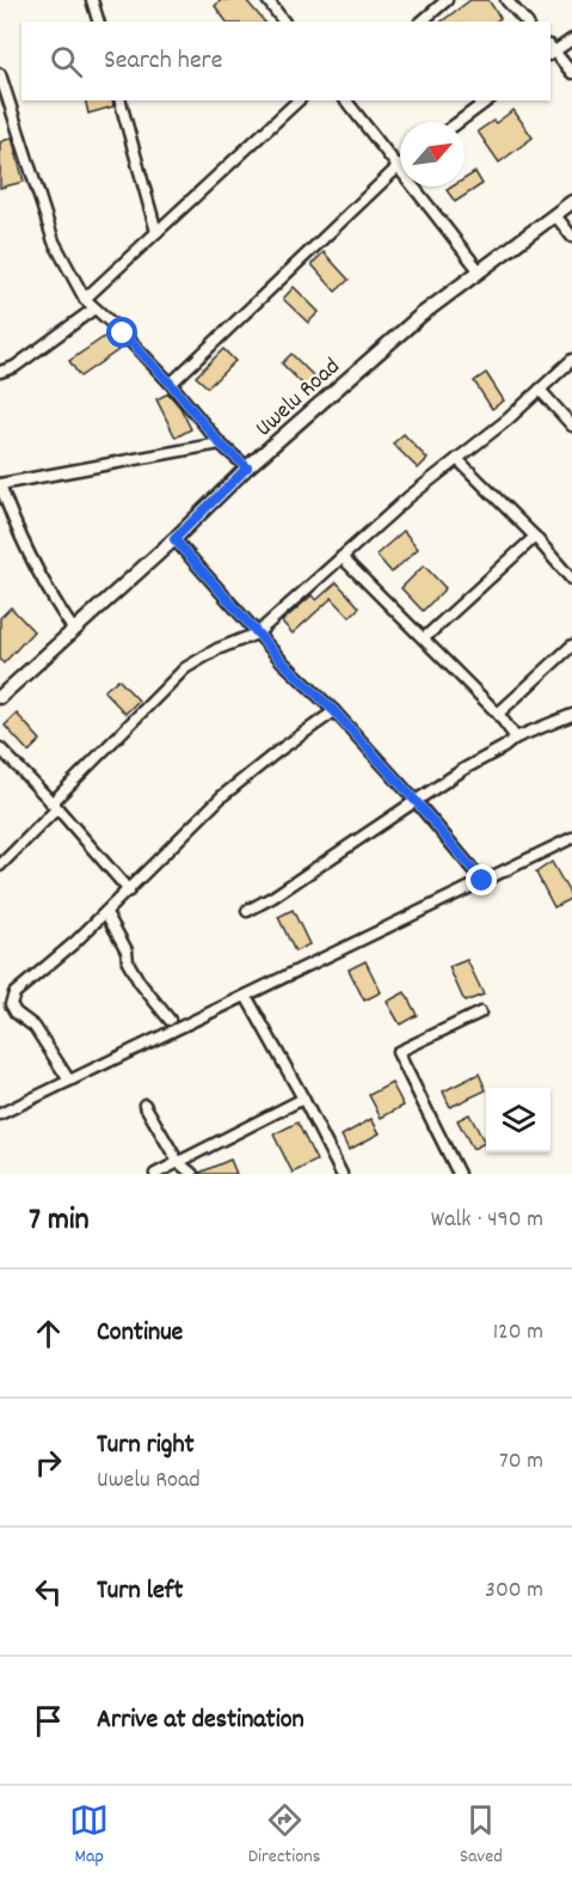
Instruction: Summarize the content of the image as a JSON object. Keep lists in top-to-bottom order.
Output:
{
  "streets": {
    "street": ["Uwelu Road"]
  },
  "north": "top right",
  "page": {
    "search": "Search here",
    "heading": ["7 min", "Walk · 490 m"],
    "list": [
      ["Continue", "120 m"],
      ["Turn right", "Uwelu Road", "70 m"],
      ["Turn left", "300 m"],
      "Arrive at destination"
    ],
    "nav": ["Map", "Directions", "Saved"]
  }
}
